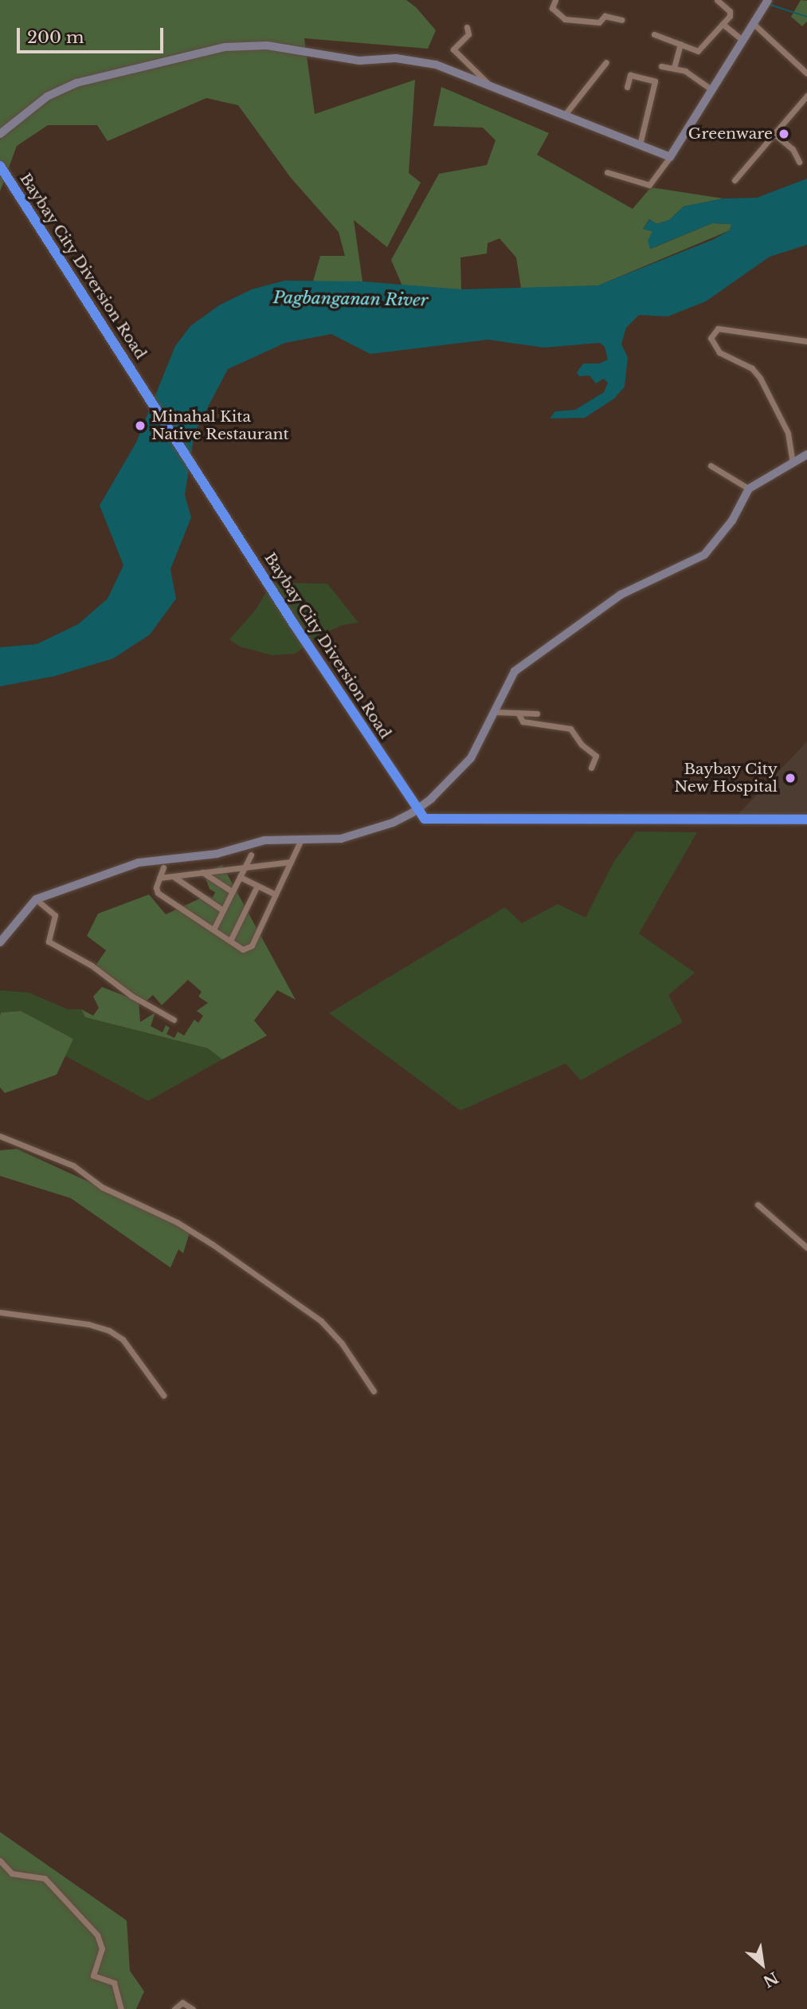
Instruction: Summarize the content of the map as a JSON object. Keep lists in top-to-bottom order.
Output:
{
  "streets": {
    "highway": ["Baybay City Diversion Road"]
  },
  "water": ["Pagbanganan River"],
  "places": ["Greenware", "Minahal Kita Native Restaurant", "Baybay City New Hospital"],
  "scale_bar": "200 m",
  "north": "bottom right"
}
